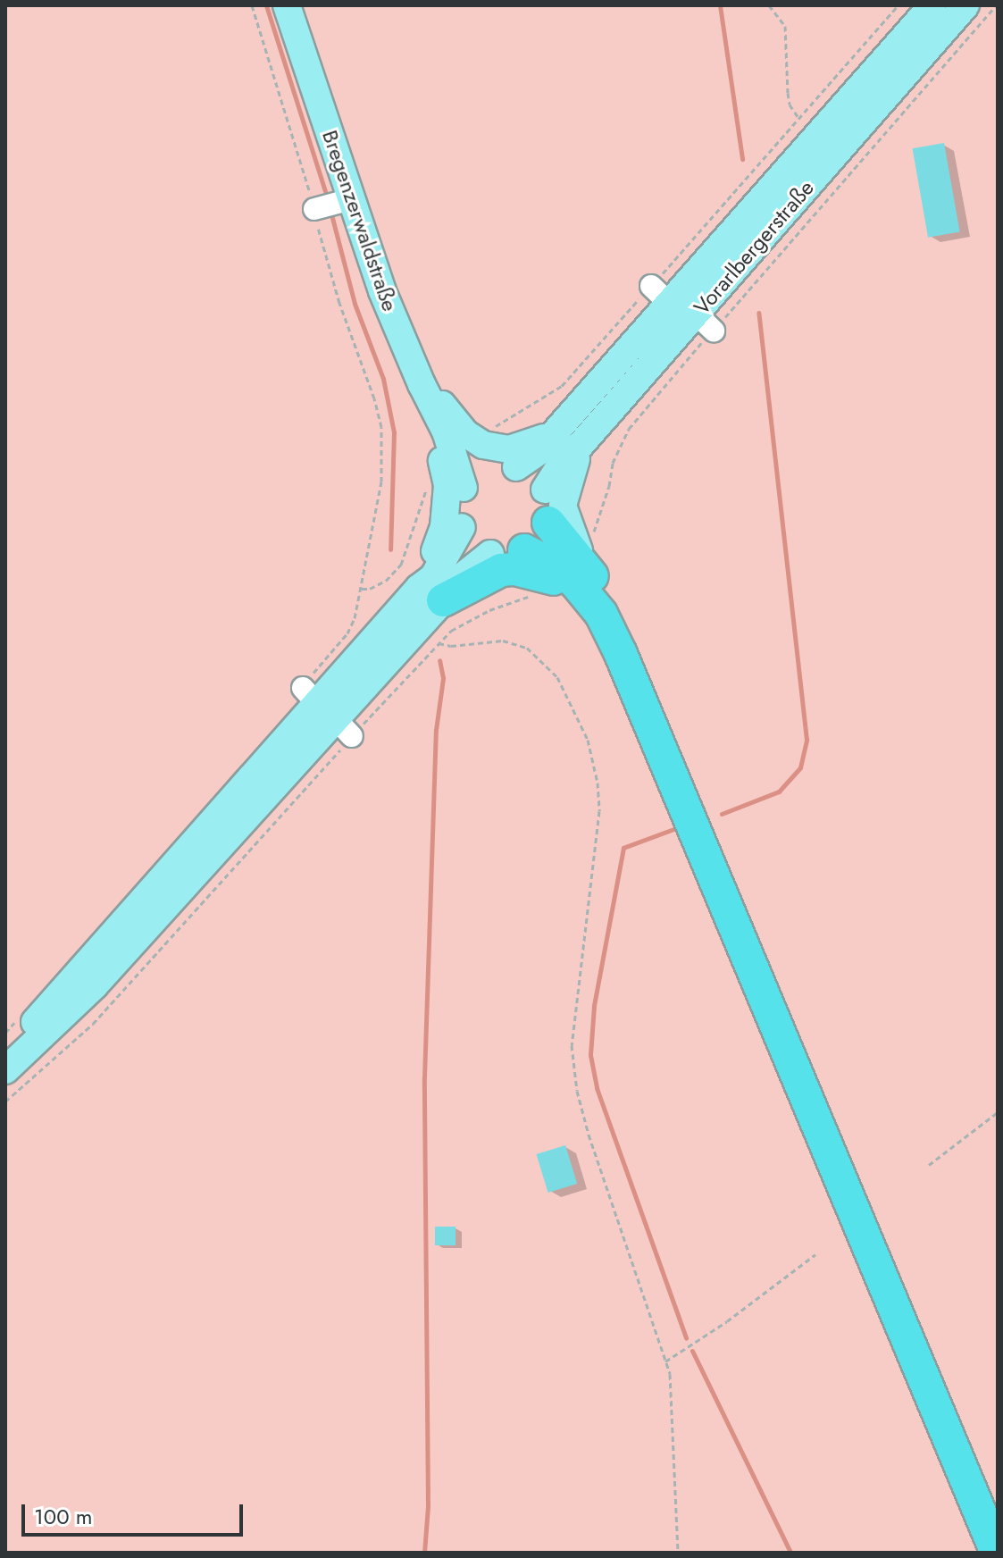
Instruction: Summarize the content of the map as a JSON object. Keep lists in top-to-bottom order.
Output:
{
  "streets": {
    "main road": ["Bregenzerwaldstraße", "Vorarlbergerstraße"]
  },
  "crossings": [
    ["Bregenzerwaldstraße", "Vorarlbergerstraße"]
  ],
  "scale_bar": "100 m"
}
